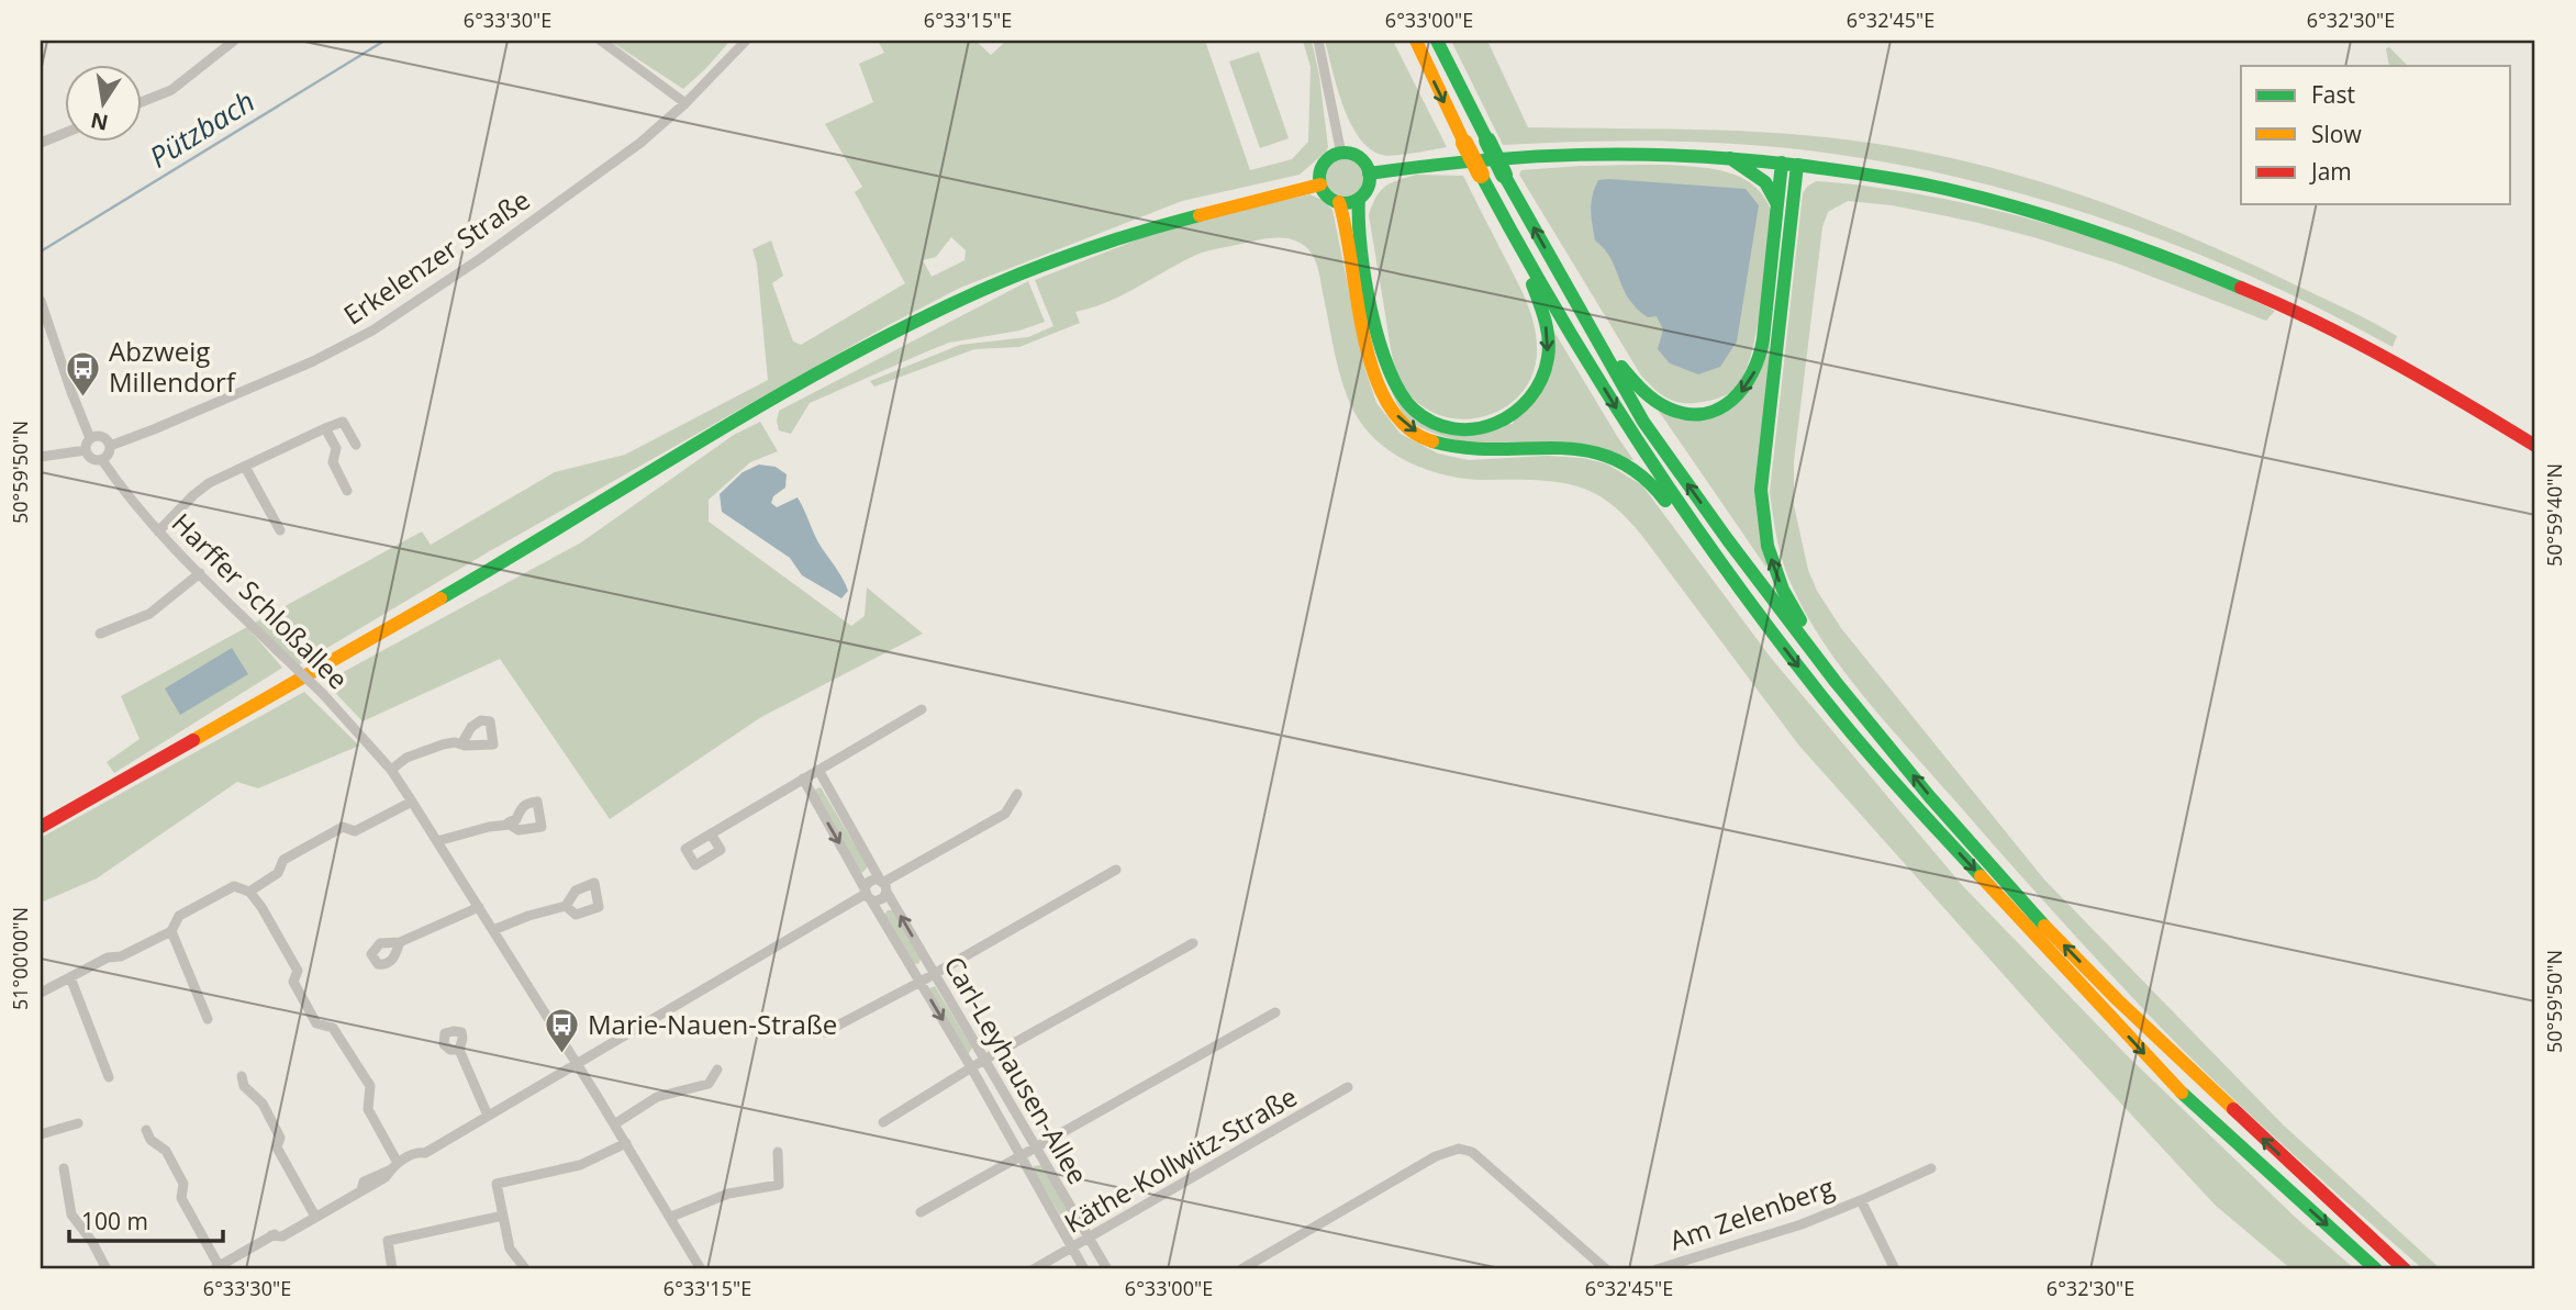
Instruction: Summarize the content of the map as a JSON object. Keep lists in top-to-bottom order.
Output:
{
  "streets": {
    "street": [
      "Erkelenzer Straße",
      "Harffer Schloßallee",
      "Carl-Leyhausen-Allee",
      "Käthe-Kollwitz-Straße",
      "Am Zelenberg"
    ]
  },
  "crossings": [
    ["Erkelenzer Straße", "Harffer Schloßallee"],
    ["Carl-Leyhausen-Allee", "Käthe-Kollwitz-Straße"]
  ],
  "water": ["Pützbach"],
  "places": {
    "bus stop": ["Abzweig Millendorf", "Marie-Nauen-Straße"]
  },
  "legend": ["Fast", "Slow", "Jam"],
  "scale_bar": "100 m",
  "north": "bottom",
  "coordinates": [
    "6°33'30\"E",
    "6°33'15\"E",
    "6°33'00\"E",
    "6°32'45\"E",
    "6°32'30\"E",
    "50°59'50\"N",
    "50°59'40\"N",
    "51°00'00\"N"
  ]
}
